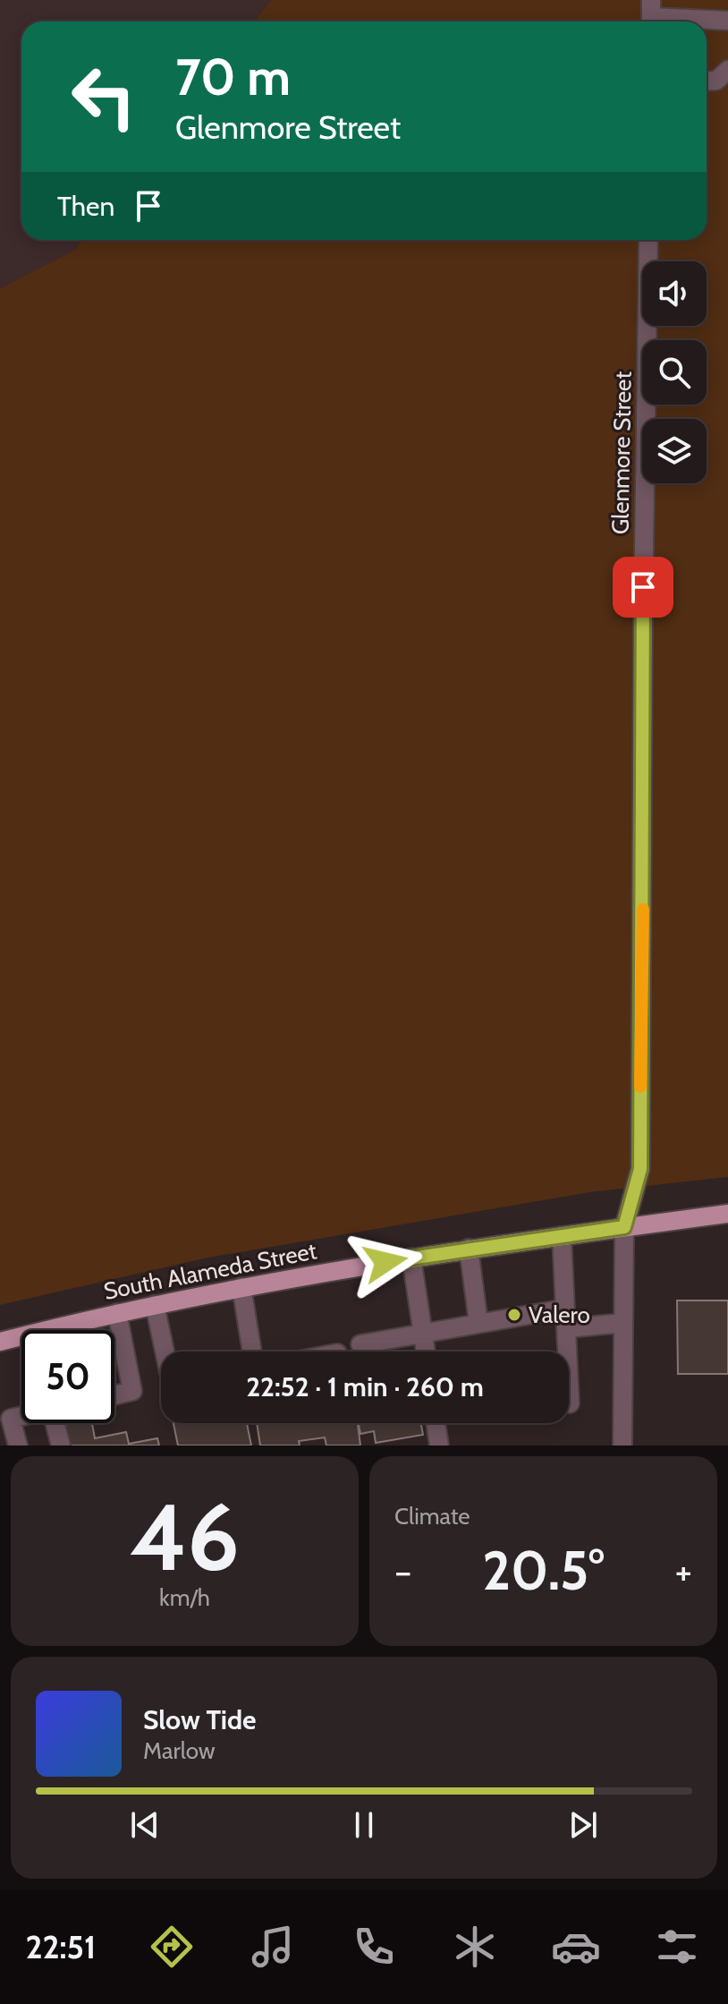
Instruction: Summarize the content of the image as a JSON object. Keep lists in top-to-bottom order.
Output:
{
  "streets": {
    "main road": ["South Alameda Street"],
    "street": ["Glenmore Street"]
  },
  "crossings": [
    ["Glenmore Street", "South Alameda Street"]
  ],
  "places": ["Valero"],
  "page": {
    "turn": ["70 m", "Glenmore Street"],
    "then": "Then",
    "limit": "50",
    "trip": "22:52 · 1 min · 260 m",
    "tile": [
      ["46", "km/h"],
      "Climate"
    ],
    "heat": ["−", "20.5°", "+"],
    "song": ["Slow Tide", "Marlow"],
    "tabs": "22:51"
  }
}
